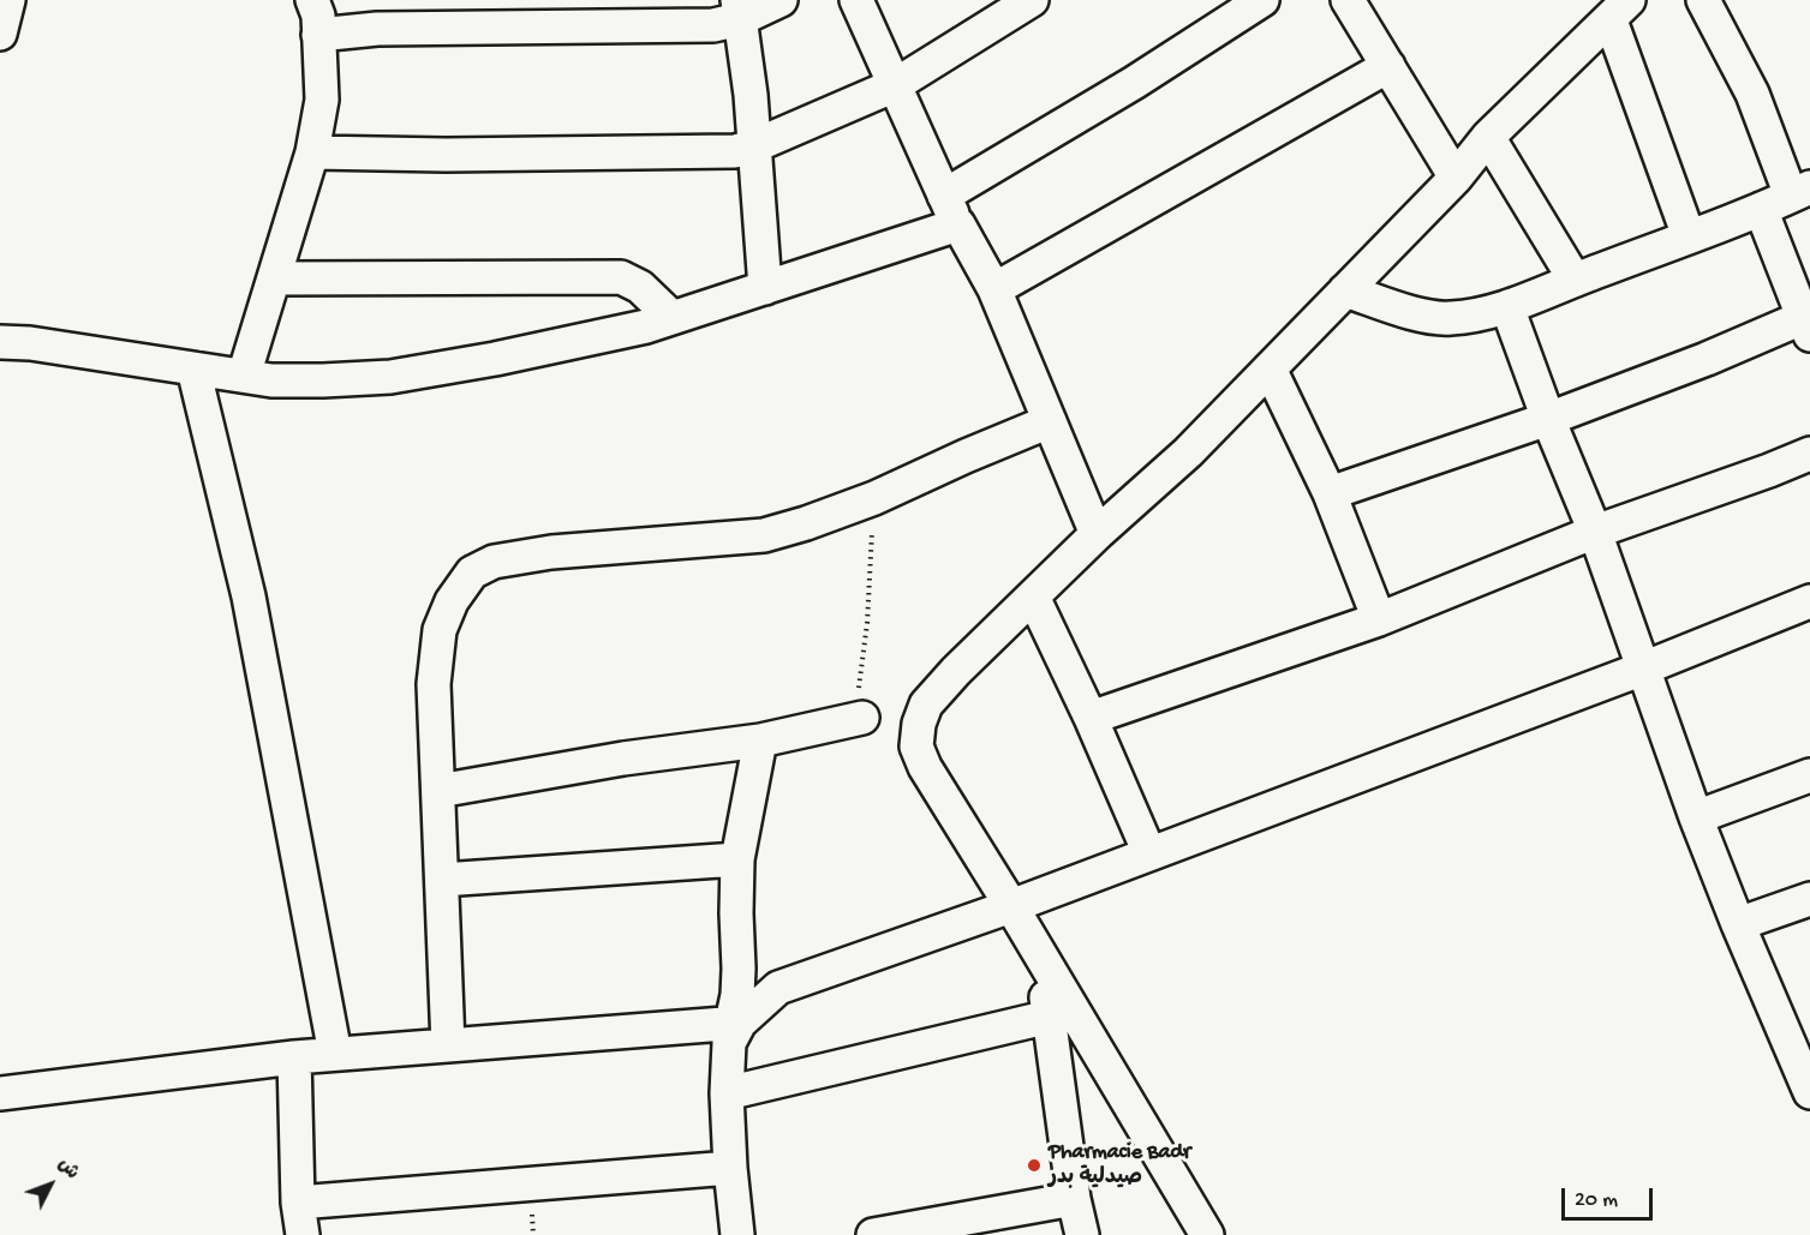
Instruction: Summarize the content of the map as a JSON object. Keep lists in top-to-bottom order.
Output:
{
  "places": ["Pharmacie Badr صيدلية بدر"],
  "scale_bar": "20 m",
  "north": "top right"
}
